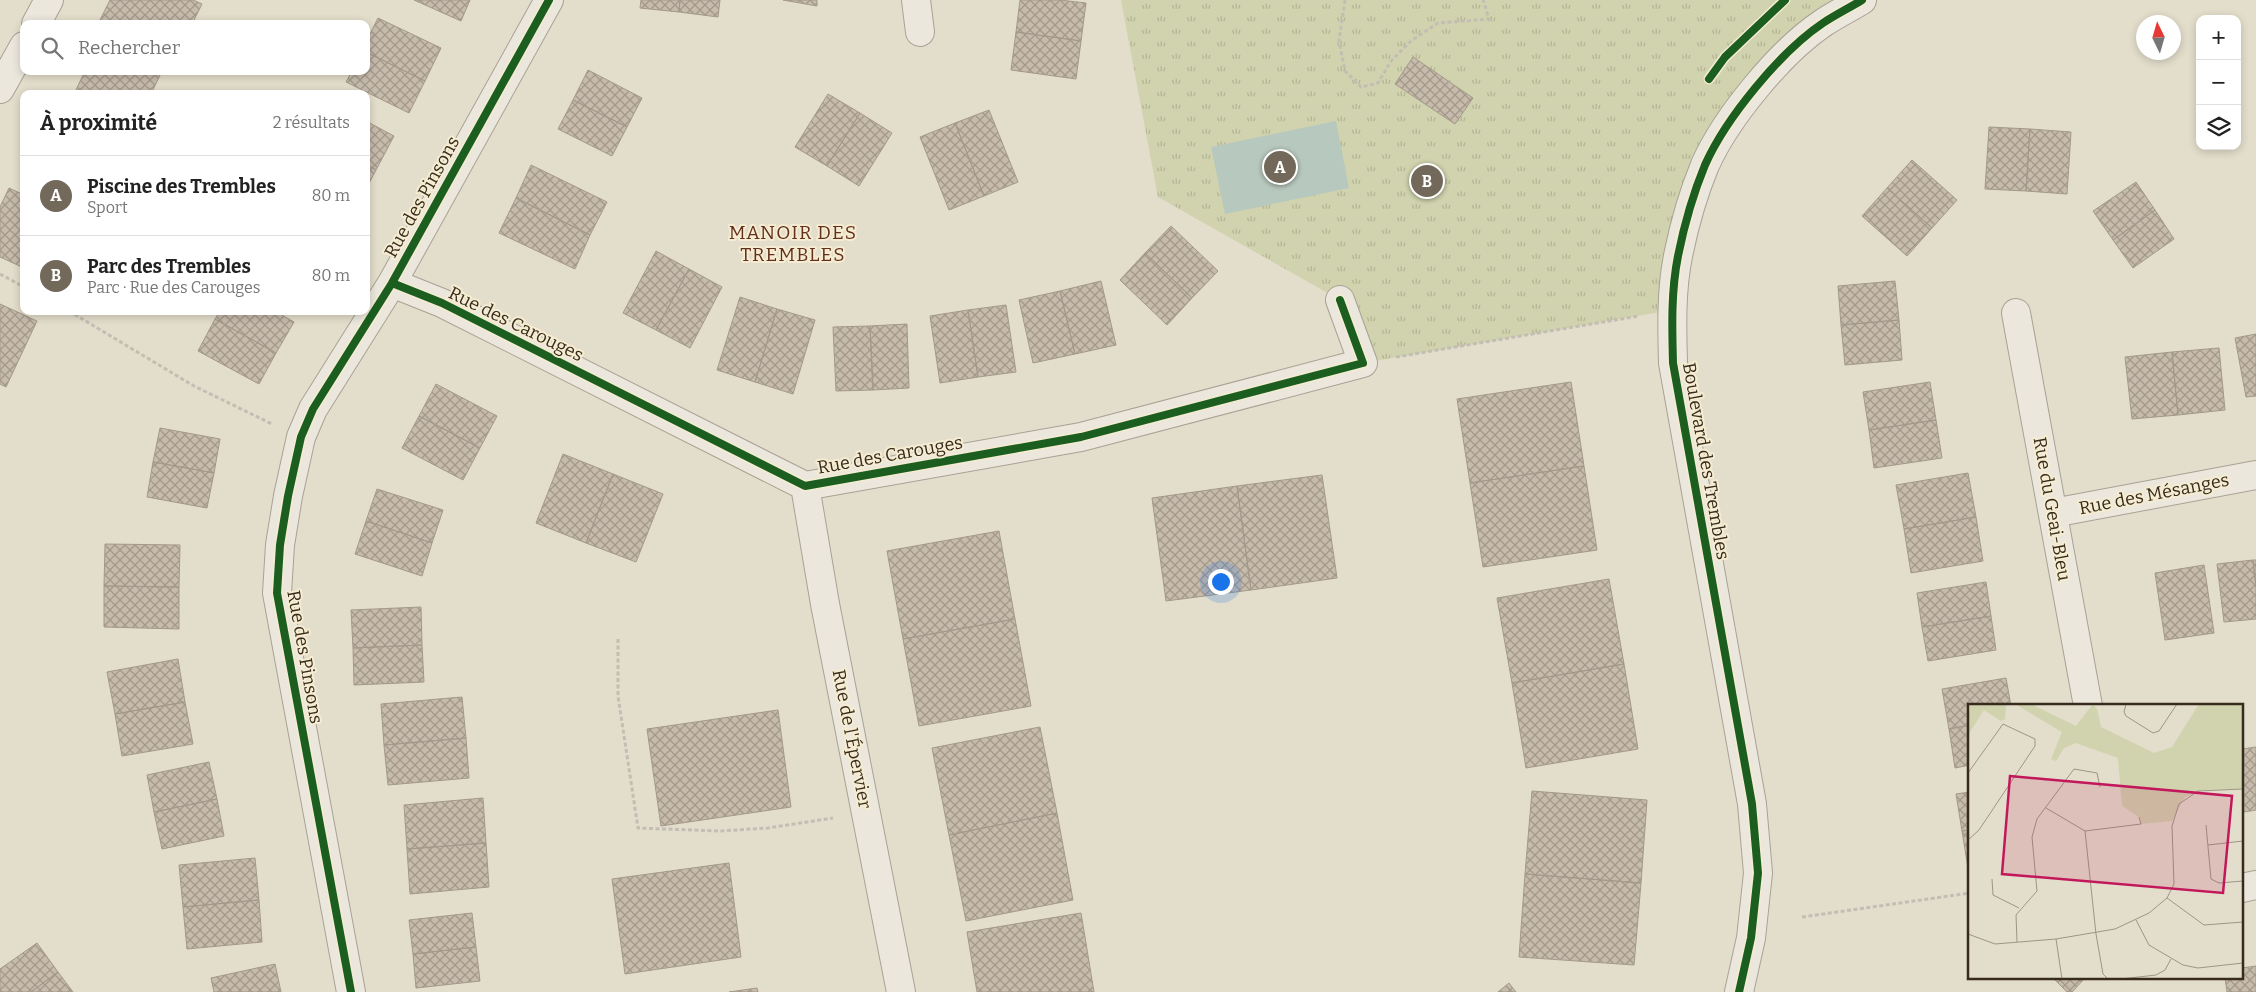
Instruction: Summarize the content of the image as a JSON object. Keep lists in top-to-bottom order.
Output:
{
  "streets": {
    "street": [
      "Rue des Pinsons",
      "Rue des Carouges",
      "Boulevard des Trembles",
      "Rue des Mésanges",
      "Rue du Geai-Bleu",
      "Rue de l'Épervier"
    ]
  },
  "crossings": [
    ["Rue des Pinsons", "Rue des Carouges"],
    ["Rue des Carouges", "Rue de l'Épervier"],
    ["Rue des Mésanges", "Rue du Geai-Bleu"]
  ],
  "districts": ["MANOIR DES TREMBLES"],
  "north": "top",
  "page": {
    "map_buttons": ["+", "−"],
    "search": "Rechercher",
    "heading": ["À proximité", "2 résultats"],
    "pins": ["A", "B"],
    "list": [
      {
        "mark": "A",
        "name": "Piscine des Trembles",
        "note": "Sport",
        "value": "80 m"
      },
      {
        "mark": "B",
        "name": "Parc des Trembles",
        "note": "Parc · Rue des Carouges",
        "value": "80 m"
      }
    ]
  }
}
